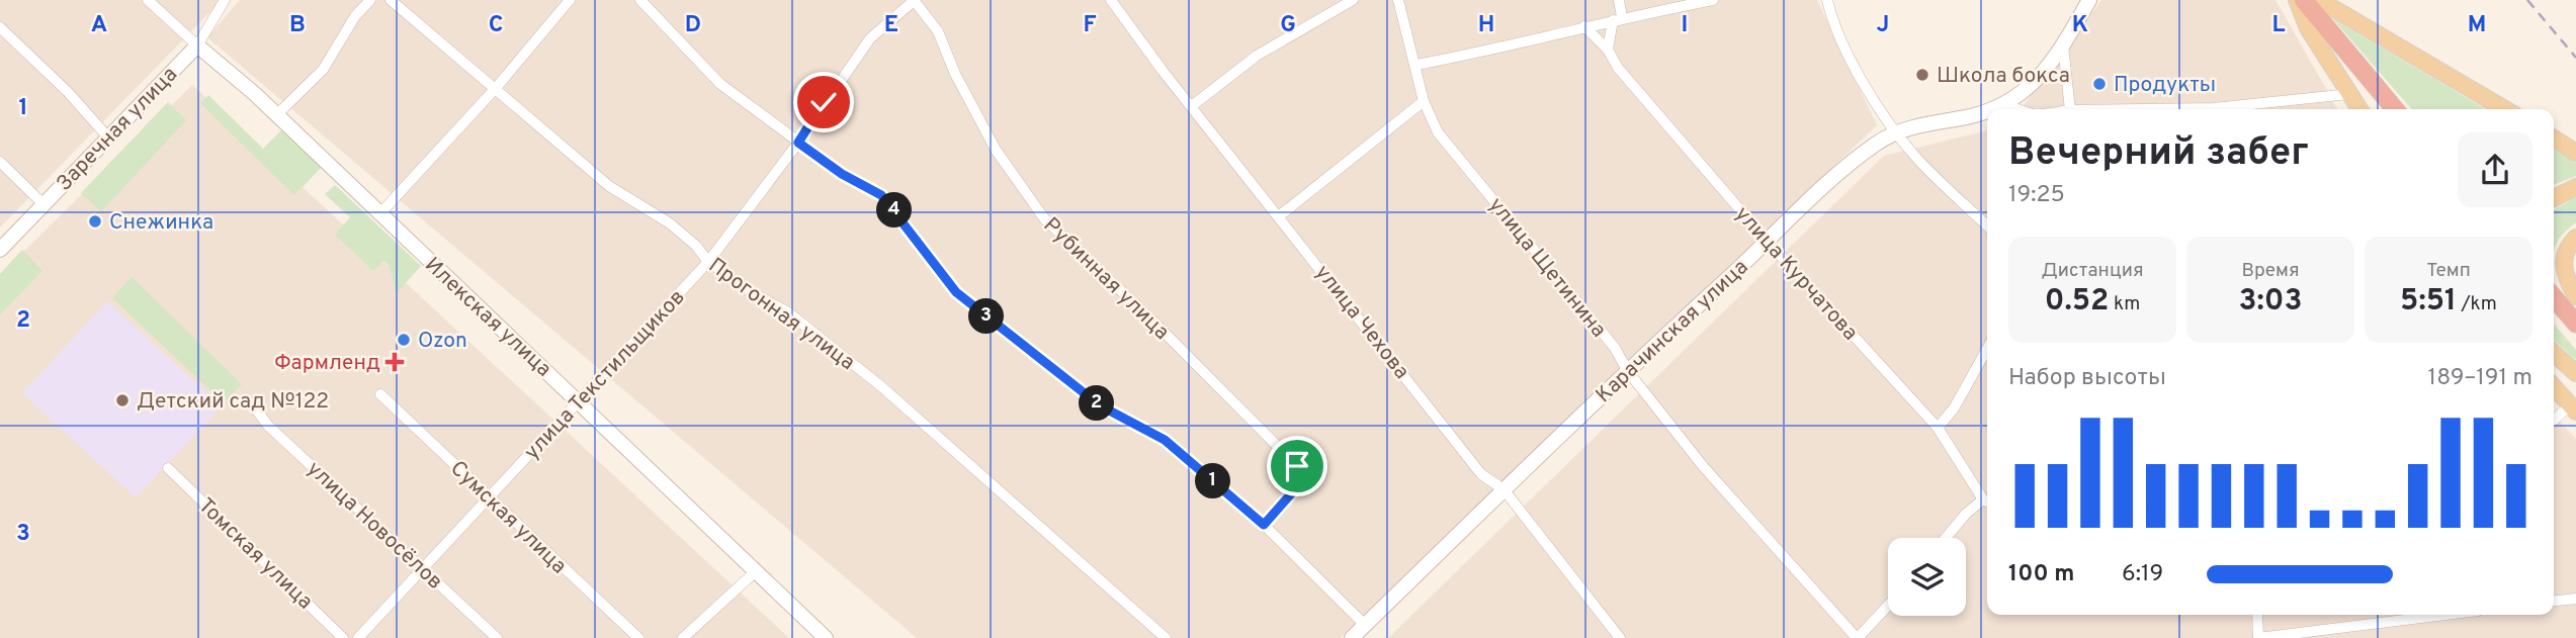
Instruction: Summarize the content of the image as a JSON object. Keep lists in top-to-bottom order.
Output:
{
  "streets": {
    "street": [
      "Заречная улица",
      "улица Щетинина",
      "улица Курчатова",
      "Рубинная улица",
      "Прогонная улица",
      "Илекская улица",
      "улица Чехова",
      "Карачинская улица",
      "улица Текстильщиков",
      "Сумская улица",
      "улица Новосёлов",
      "Томская улица"
    ]
  },
  "crossings": [
    ["Заречная улица", "Илекская улица"],
    ["улица Щетинина", "Карачинская улица"],
    ["улица Курчатова", "Карачинская улица"],
    ["Рубинная улица", "улица Текстильщиков"],
    ["Прогонная улица", "улица Текстильщиков"],
    ["Илекская улица", "улица Текстильщиков"],
    ["улица Чехова", "Карачинская улица"],
    ["улица Текстильщиков", "Сумская улица"],
    ["улица Текстильщиков", "улица Новосёлов"]
  ],
  "places": {
    "other": [
      "Школа бокса",
      "Продукты",
      "Снежинка",
      "Ozon",
      "Детский сад №122"
    ],
    "health": ["Фармленд"]
  },
  "page": {
    "heading": ["Вечерний забег", "19:25"],
    "pins": [
      "4",
      "3",
      "2",
      "1"
    ],
    "stats": [
      ["Дистанция", "0.52 km"],
      ["Время", "3:03"],
      ["Темп", "5:51 /km"]
    ],
    "chart": ["Набор высоты", "189–191 m"],
    "list": [
      {
        "name": "100 m",
        "note": "6:19"
      }
    ]
  },
  "grid": {
    "columns": [
      "A",
      "B",
      "C",
      "D",
      "E",
      "F",
      "G",
      "H",
      "I",
      "J",
      "K",
      "L",
      "M"
    ],
    "rows": ["1", "2", "3"]
  }
}
